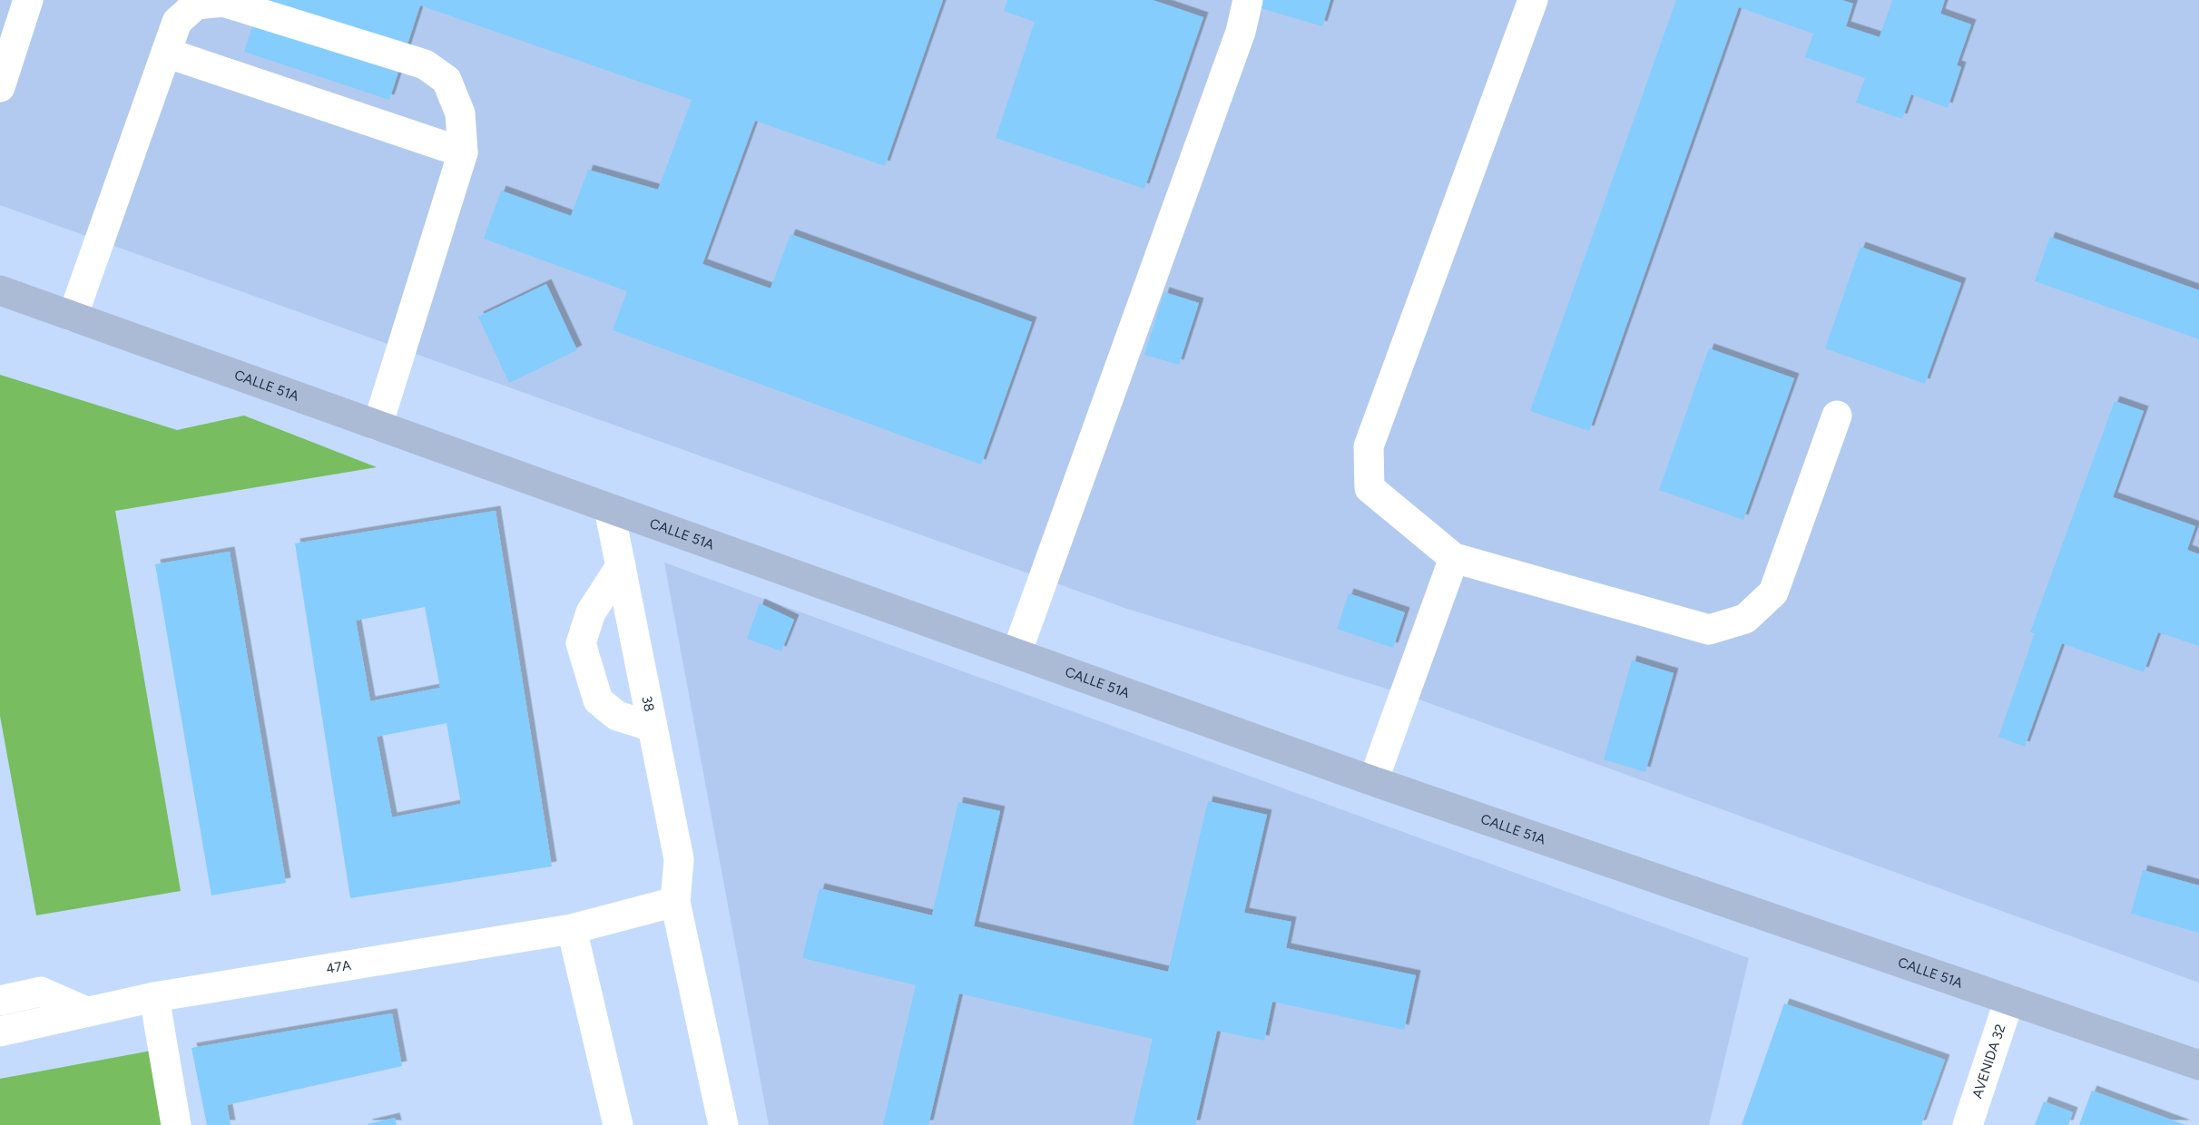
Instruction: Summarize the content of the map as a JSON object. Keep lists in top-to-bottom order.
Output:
{
  "streets": {
    "main road": ["CALLE 51A"],
    "street": ["38", "47A", "AVENIDA 32"]
  },
  "crossings": [
    ["CALLE 51A", "38"],
    ["CALLE 51A", "AVENIDA 32"],
    ["38", "47A"]
  ]
}
